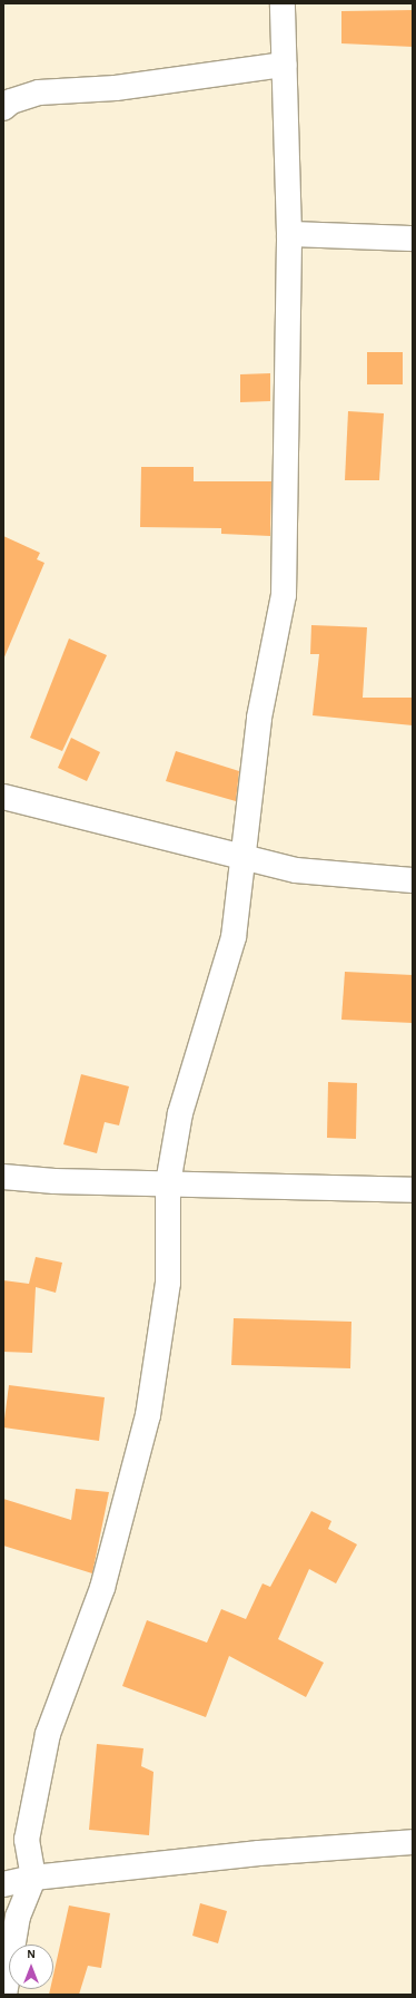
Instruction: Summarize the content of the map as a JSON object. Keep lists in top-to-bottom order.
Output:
{
  "north": "top"
}
